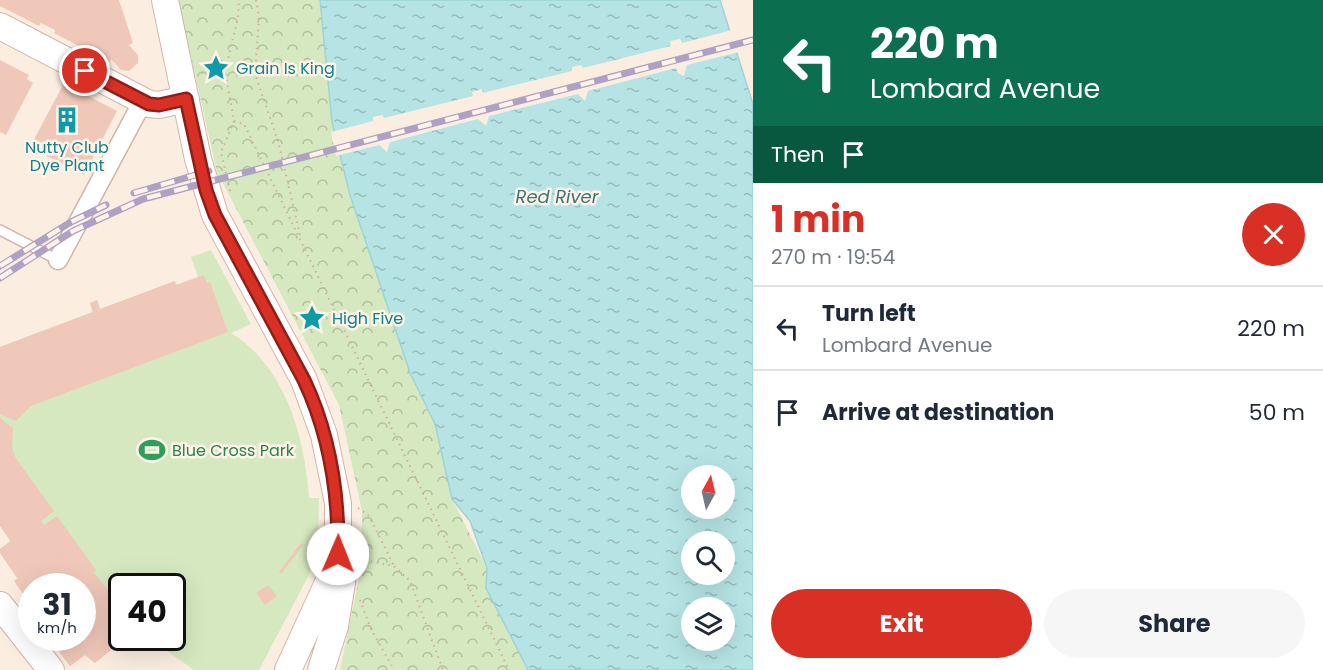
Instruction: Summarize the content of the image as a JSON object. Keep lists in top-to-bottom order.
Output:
{
  "water": ["Red River"],
  "places": {
    "place": ["Grain Is King", "High Five"],
    "building": ["Nutty Club Dye Plant"],
    "sports": ["Blue Cross Park"]
  },
  "north": "top",
  "page": {
    "turn": ["220 m", "Lombard Avenue"],
    "then": "Then",
    "heading": ["1 min", "270 m · 19:54"],
    "list": [
      {
        "name": "Turn left",
        "note": "Lombard Avenue",
        "value": "220 m"
      },
      {
        "name": "Arrive at destination",
        "value": "50 m"
      }
    ],
    "speed": "31 km/h",
    "limit": "40",
    "buttons": ["Exit", "Share"]
  }
}
